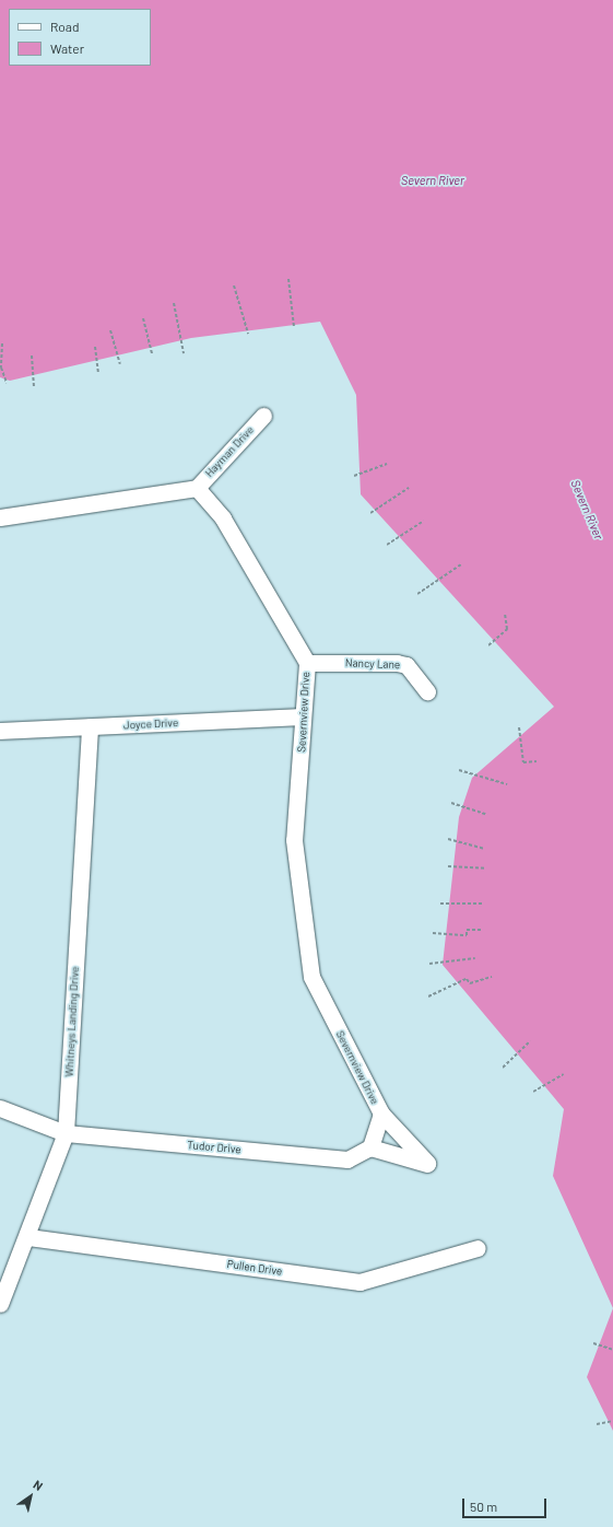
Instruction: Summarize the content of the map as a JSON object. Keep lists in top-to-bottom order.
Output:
{
  "streets": {
    "street": [
      "Hayman Drive",
      "Nancy Lane",
      "Severnview Drive",
      "Joyce Drive",
      "Whitneys Landing Drive",
      "Tudor Drive",
      "Pullen Drive"
    ]
  },
  "crossings": [
    ["Hayman Drive", "Severnview Drive"],
    ["Nancy Lane", "Severnview Drive"],
    ["Severnview Drive", "Joyce Drive"],
    ["Severnview Drive", "Tudor Drive"],
    ["Joyce Drive", "Whitneys Landing Drive"],
    ["Whitneys Landing Drive", "Tudor Drive"],
    ["Whitneys Landing Drive", "Pullen Drive"]
  ],
  "water": ["Severn River"],
  "legend": ["Road", "Water"],
  "scale_bar": "50 m",
  "north": "top right"
}
